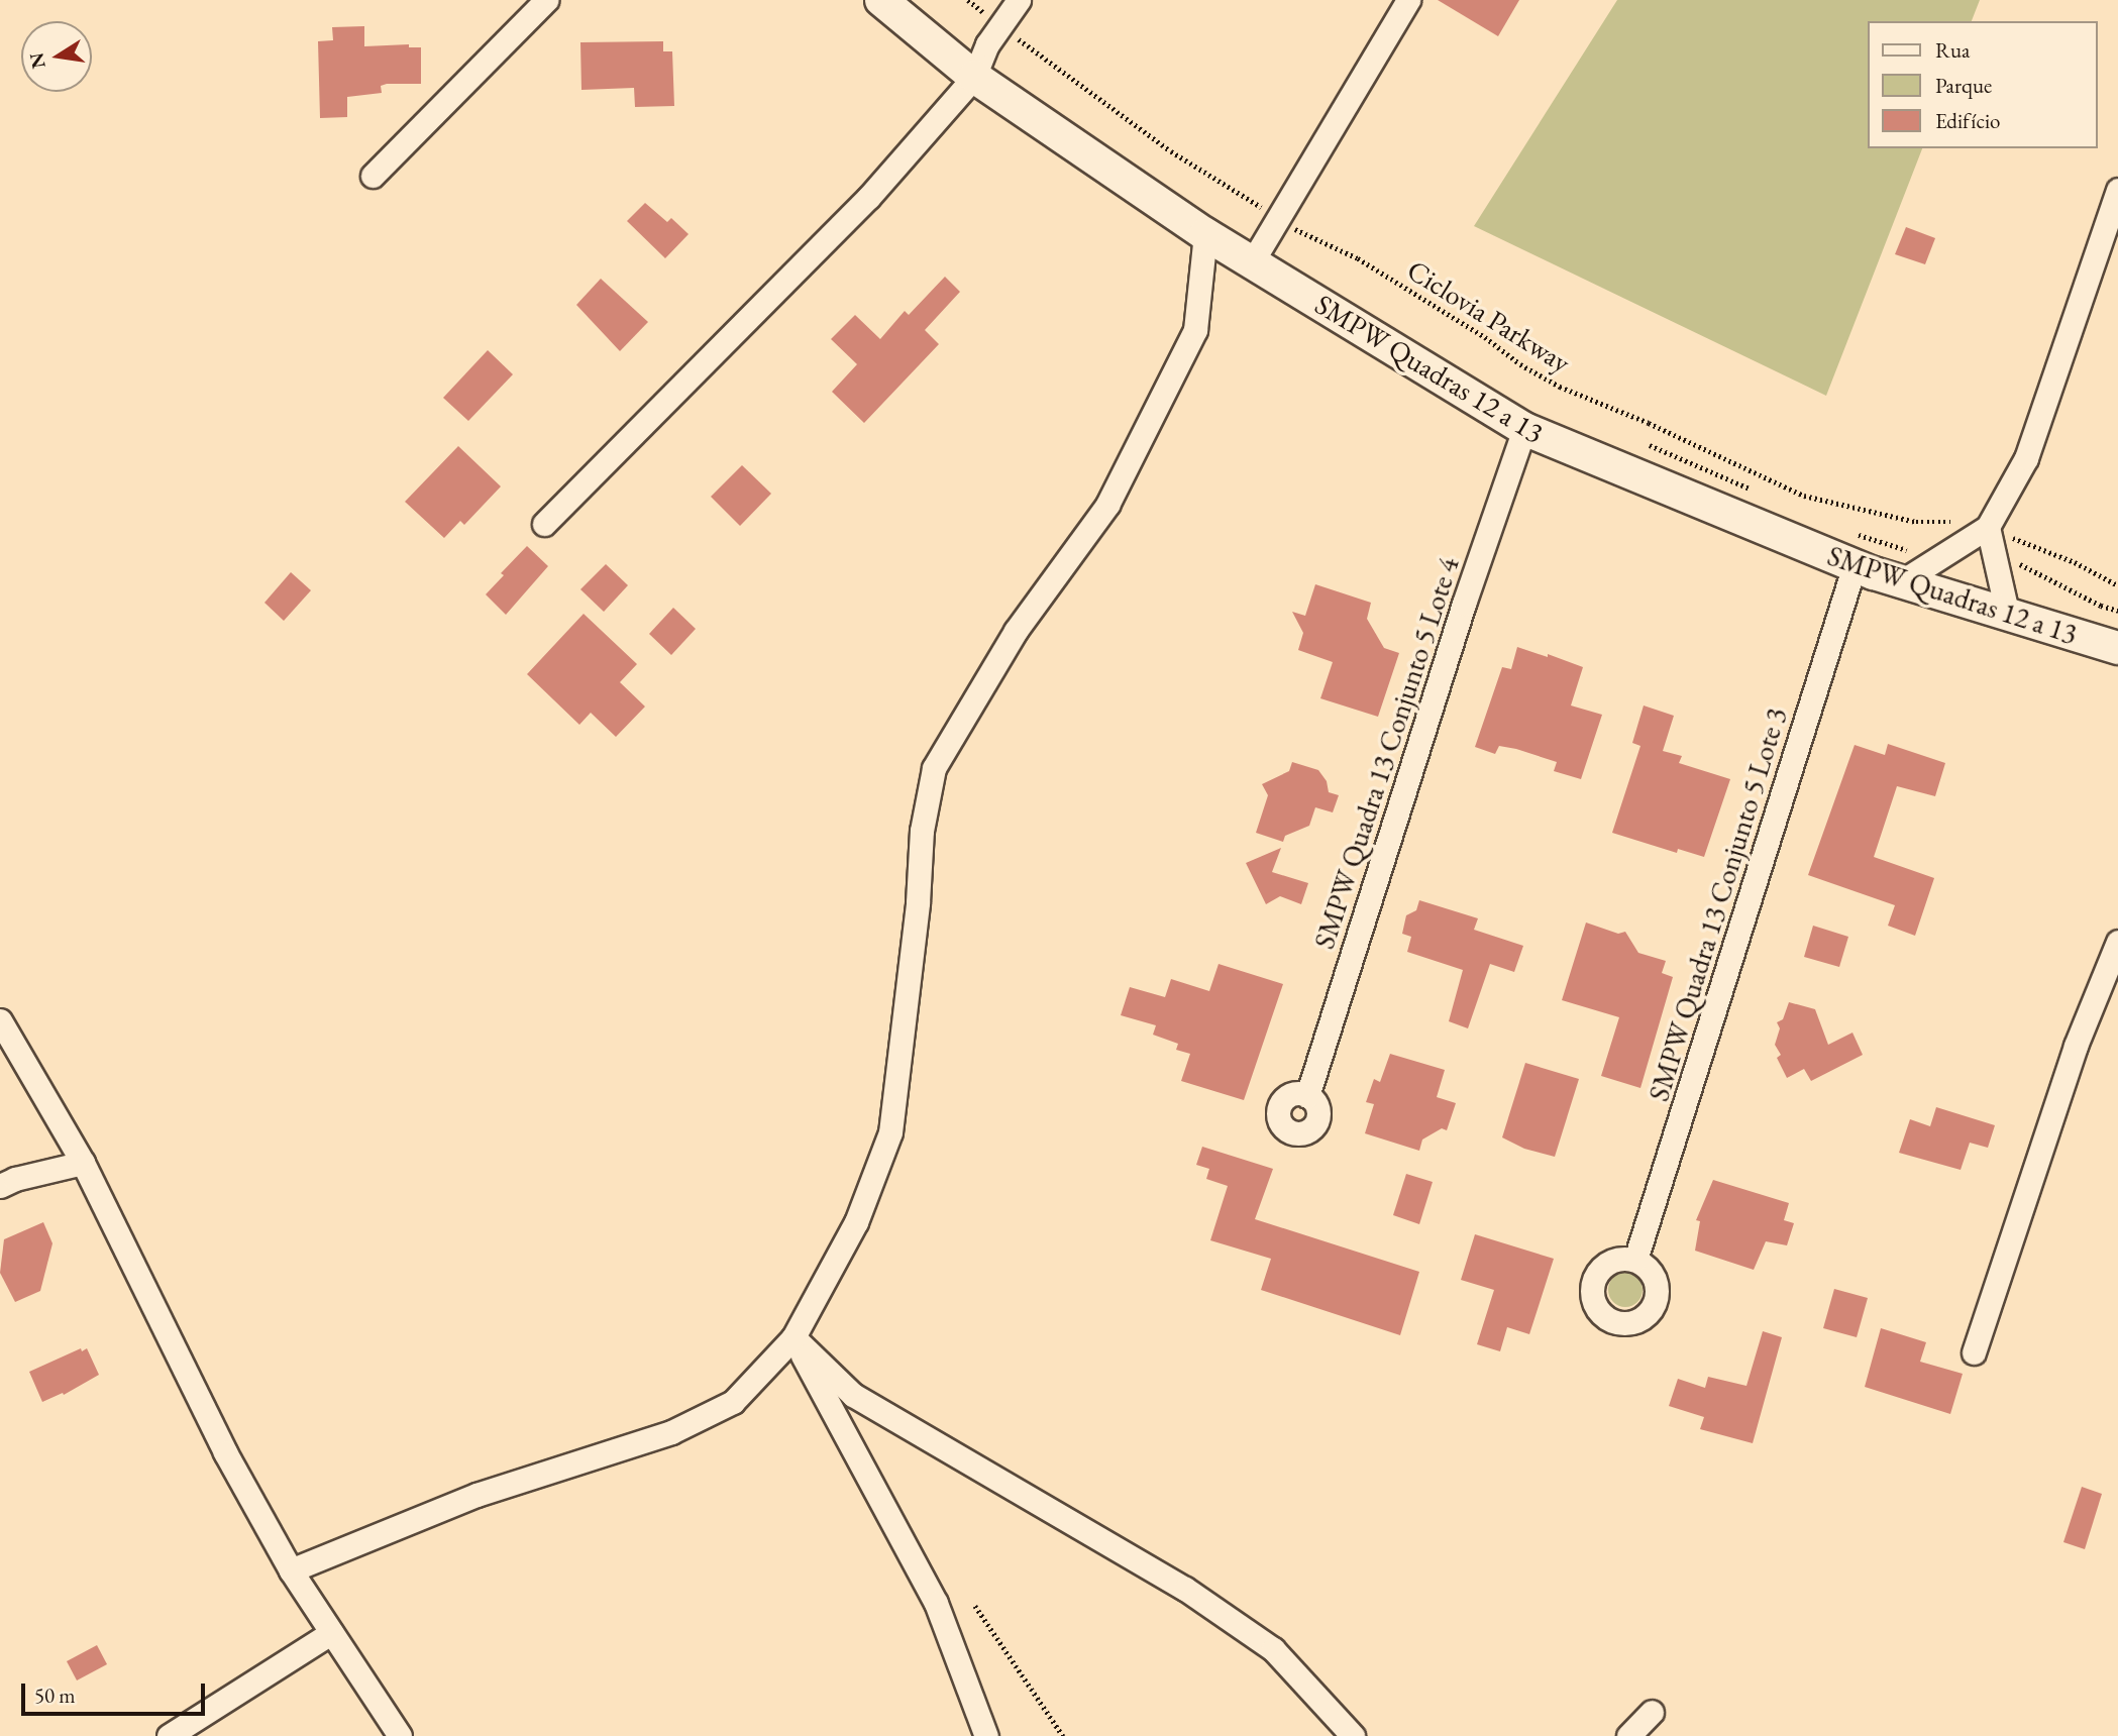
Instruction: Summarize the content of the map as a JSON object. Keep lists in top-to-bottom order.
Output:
{
  "streets": {
    "street": ["SMPW Quadras 12 a 13", "SMPW Quadra 13 Conjunto 5 Lote 4", "SMPW Quadra 13 Conjunto 5 Lote 3"],
    "path": ["Ciclovia Parkway"]
  },
  "crossings": [
    ["SMPW Quadras 12 a 13", "SMPW Quadra 13 Conjunto 5 Lote 4"],
    ["SMPW Quadras 12 a 13", "SMPW Quadra 13 Conjunto 5 Lote 3"]
  ],
  "legend": ["Rua", "Parque", "Edifício"],
  "scale_bar": "50 m",
  "north": "left"
}
